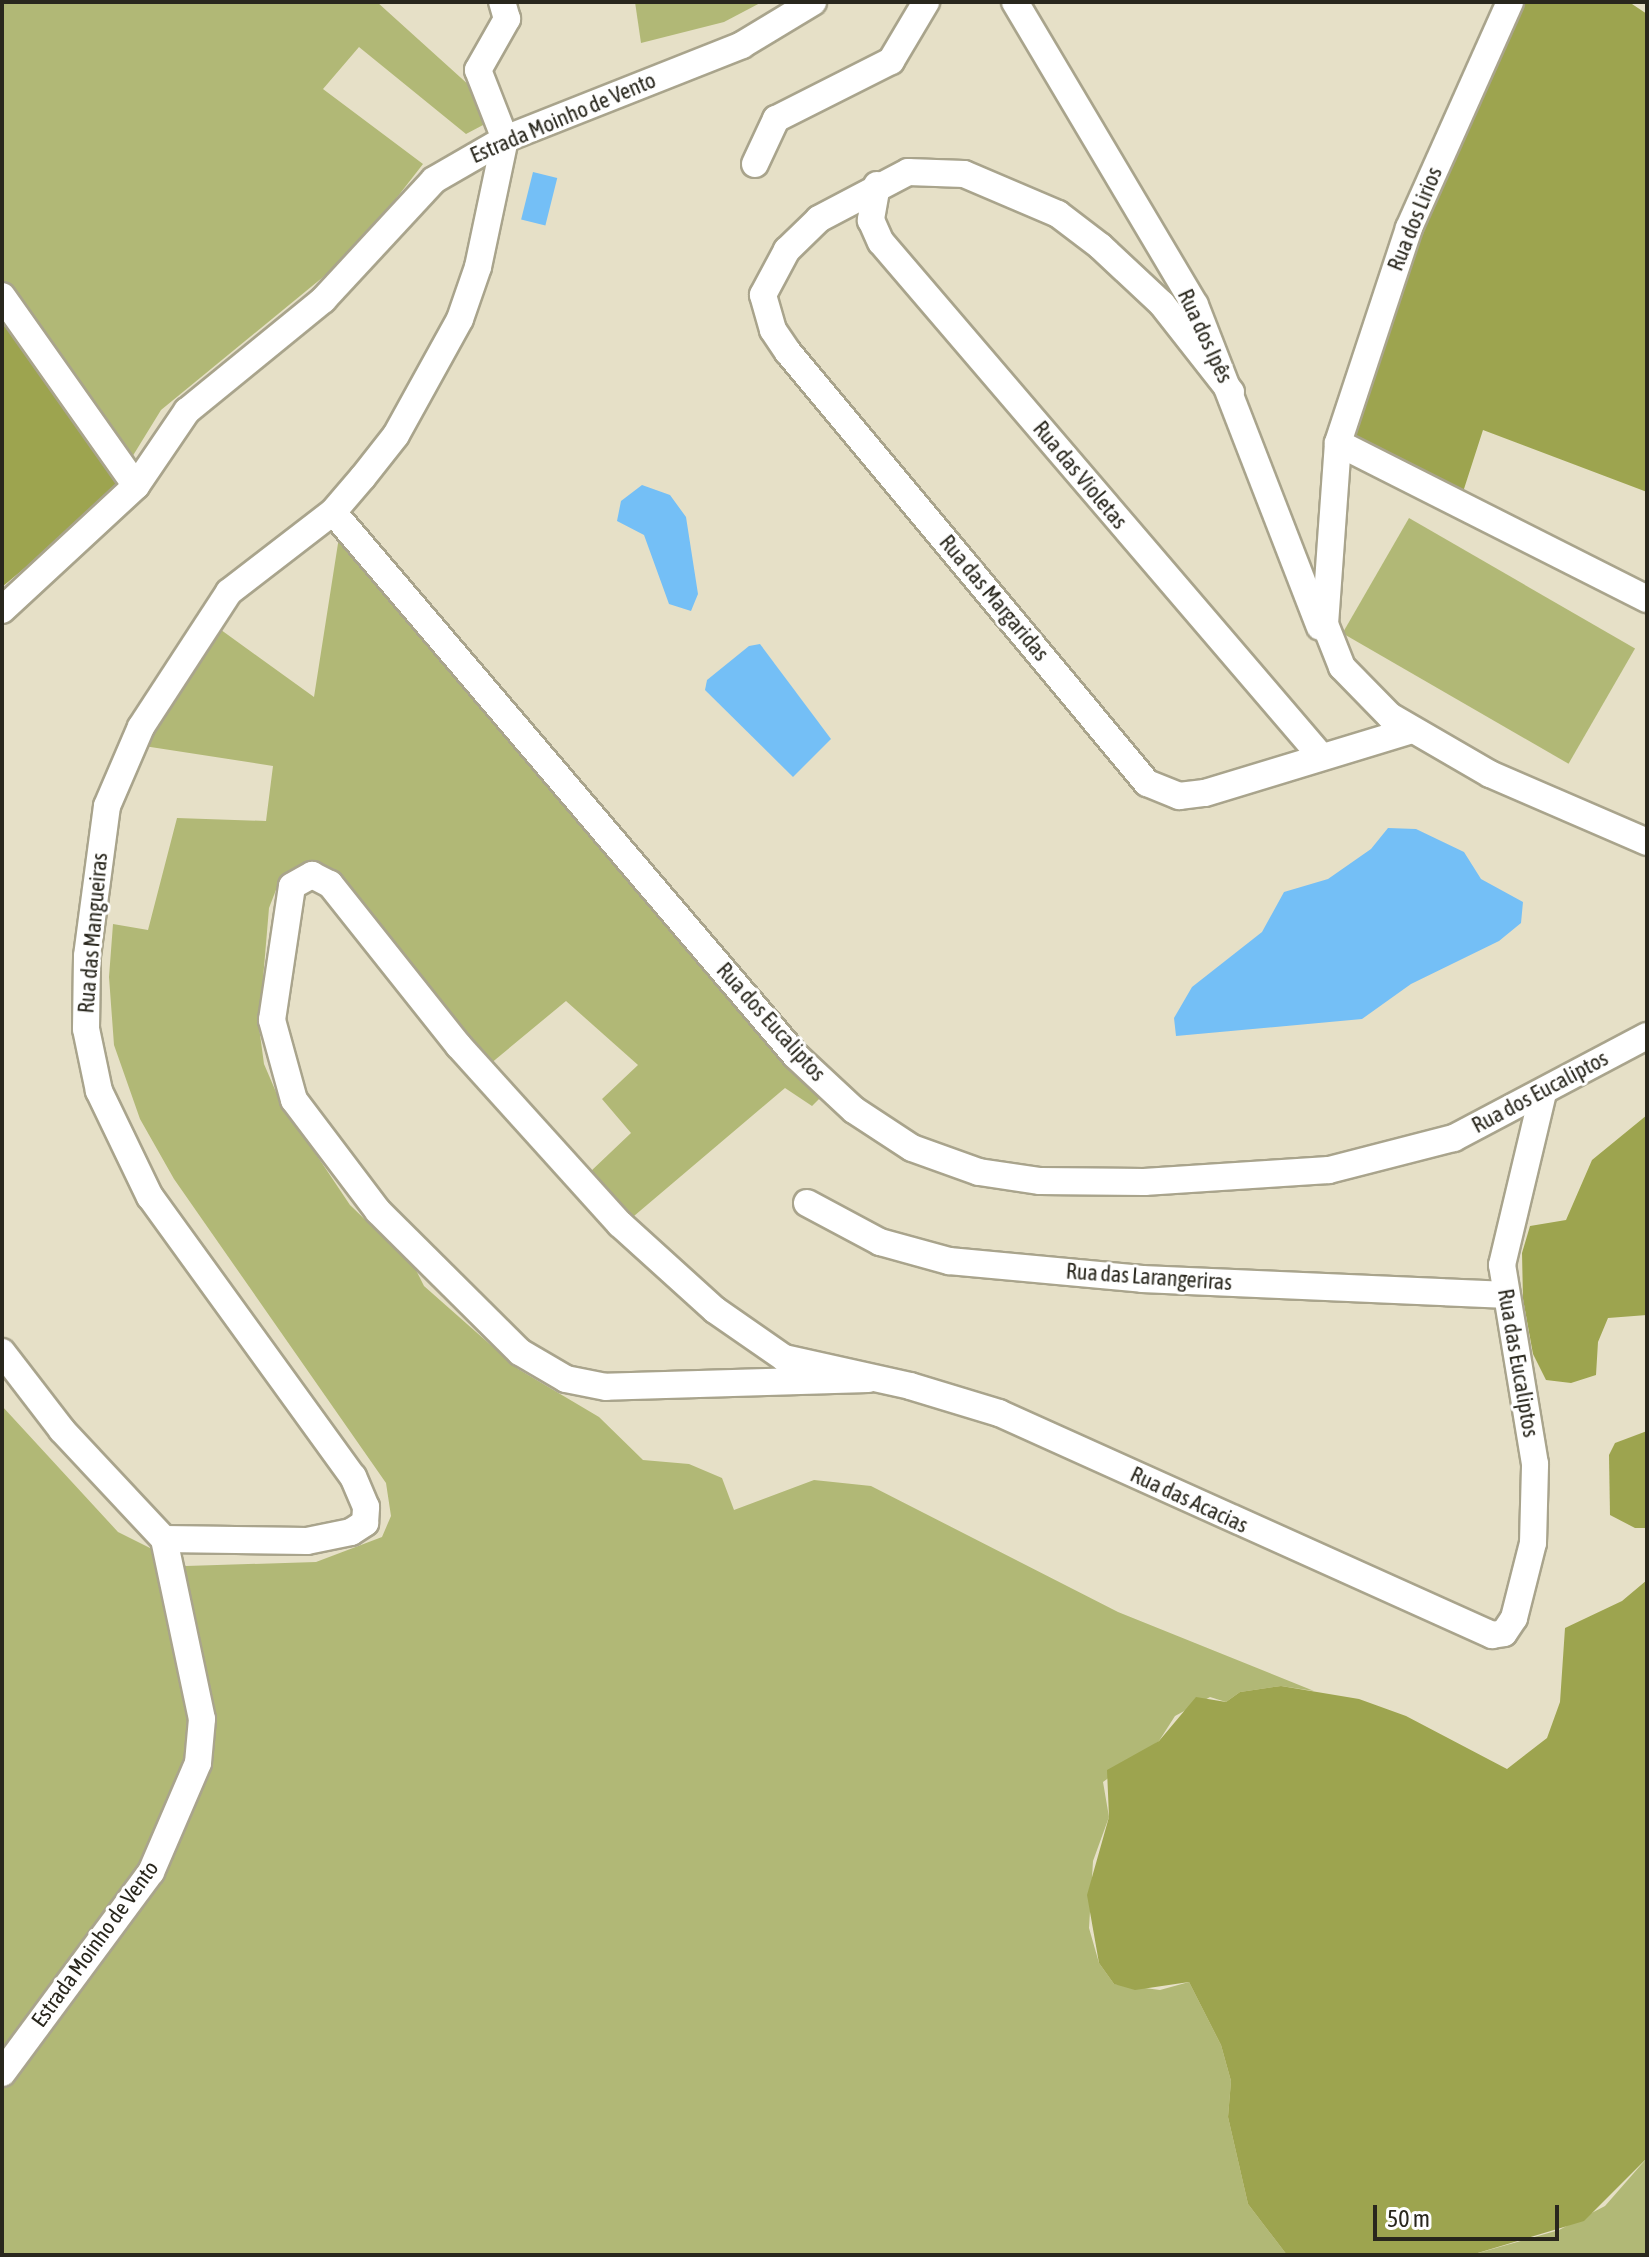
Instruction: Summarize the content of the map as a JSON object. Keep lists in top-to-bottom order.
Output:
{
  "streets": {
    "street": [
      "Estrada Moinho de Vento",
      "Rua dos Lirios",
      "Rua dos Ipês",
      "Rua das Violetas",
      "Rua das Margaridas",
      "Rua das Mangueiras",
      "Rua dos Eucaliptos",
      "Rua das Larangeriras",
      "Rua das Eucaliptos",
      "Rua das Acacias"
    ]
  },
  "crossings": [
    ["Estrada Moinho de Vento", "Rua das Mangueiras"],
    ["Rua dos Lirios", "Rua dos Ipês"],
    ["Rua dos Ipês", "Rua das Margaridas"],
    ["Rua das Violetas", "Rua das Margaridas"],
    ["Rua das Mangueiras", "Rua dos Eucaliptos"],
    ["Rua dos Eucaliptos", "Rua das Eucaliptos"],
    ["Rua das Larangeriras", "Rua das Eucaliptos"],
    ["Rua das Eucaliptos", "Rua das Acacias"]
  ],
  "scale_bar": "50 m"
}
